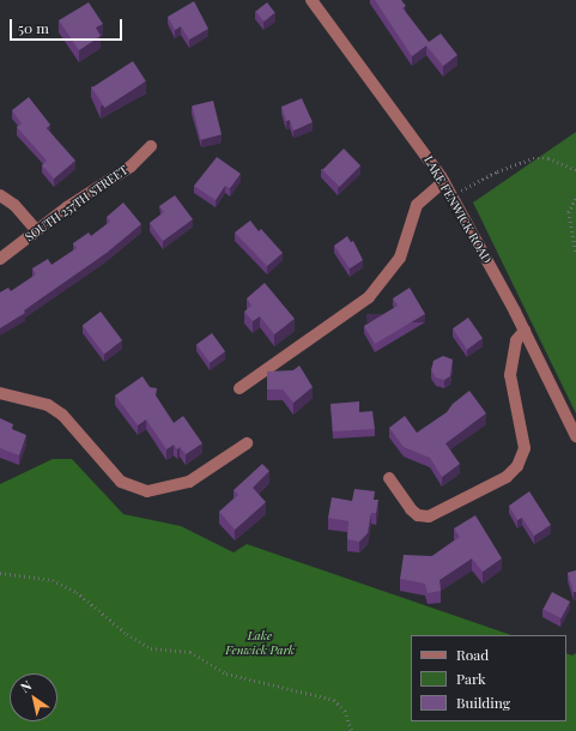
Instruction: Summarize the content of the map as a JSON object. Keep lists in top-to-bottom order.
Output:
{
  "streets": {
    "street": ["SOUTH 257TH STREET", "LAKE FENWICK ROAD"]
  },
  "parks": ["Lake Fenwick Park"],
  "legend": ["Road", "Park", "Building"],
  "scale_bar": "50 m",
  "north": "top left"
}
